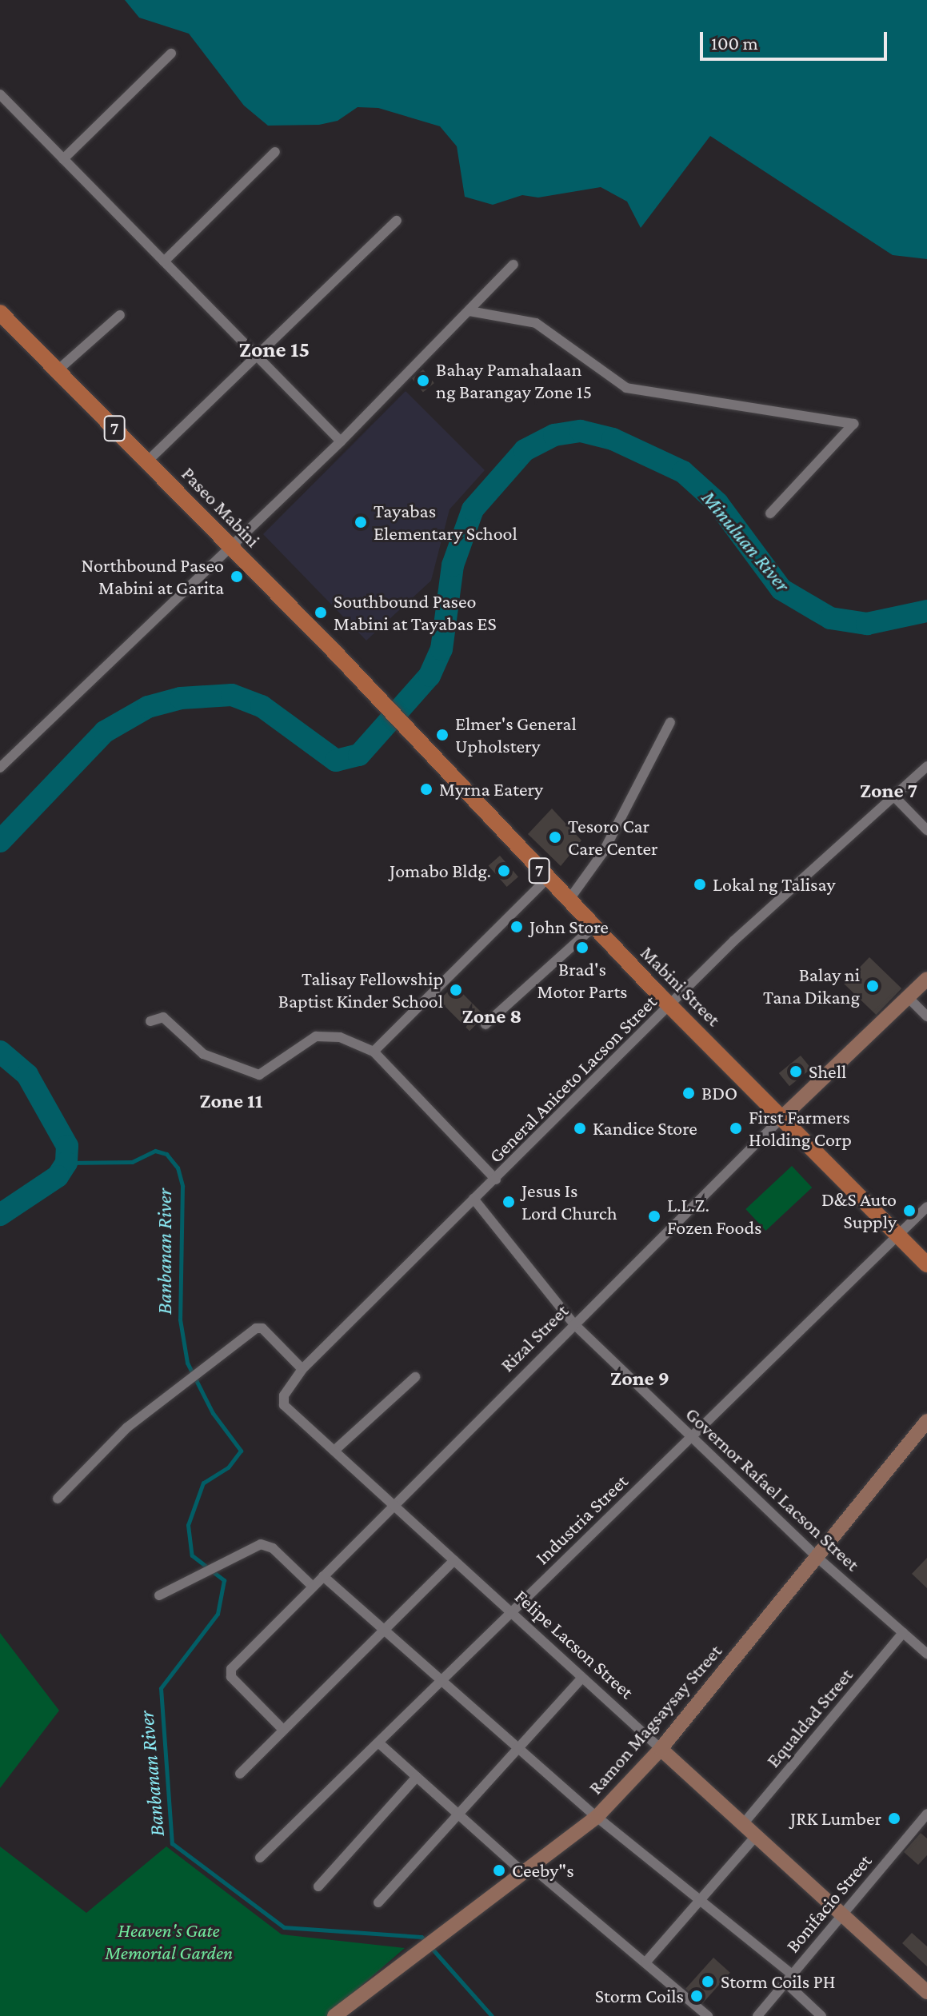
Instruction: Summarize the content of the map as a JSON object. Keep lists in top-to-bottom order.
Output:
{
  "streets": {
    "main road": [
      "7",
      "Paseo Mabini",
      "Mabini Street",
      "Rizal Street",
      "Felipe Lacson Street",
      "Ramon Magsaysay Street"
    ],
    "street": [
      "General Aniceto Lacson Street",
      "Governor Rafael Lacson Street",
      "Industria Street",
      "Equaldad Street",
      "Bonifacio Street"
    ]
  },
  "crossings": [
    ["Paseo Mabini", "Mabini Street"],
    ["Mabini Street", "General Aniceto Lacson Street"],
    ["Mabini Street", "Rizal Street"],
    ["Mabini Street", "Industria Street"],
    ["General Aniceto Lacson Street", "Governor Rafael Lacson Street"],
    ["General Aniceto Lacson Street", "Felipe Lacson Street"],
    ["Rizal Street", "Governor Rafael Lacson Street"],
    ["Rizal Street", "Felipe Lacson Street"],
    ["Governor Rafael Lacson Street", "Industria Street"],
    ["Governor Rafael Lacson Street", "Equaldad Street"],
    ["Governor Rafael Lacson Street", "Ramon Magsaysay Street"],
    ["Industria Street", "Felipe Lacson Street"],
    ["Felipe Lacson Street", "Equaldad Street"],
    ["Felipe Lacson Street", "Ramon Magsaysay Street"],
    ["Felipe Lacson Street", "Bonifacio Street"]
  ],
  "districts": [
    "Zone 15",
    "Zone 7",
    "Zone 8",
    "Zone 11",
    "Zone 9"
  ],
  "water": ["Minuluan River", "Banbanan River"],
  "parks": ["Heaven's Gate Memorial Garden"],
  "places": [
    "Bahay Pamahalaan ng Barangay Zone 15",
    "Tayabas Elementary School",
    "Northbound Paseo Mabini at Garita",
    "Southbound Paseo Mabini at Tayabas ES",
    "Elmer's General Upholstery",
    "Myrna Eatery",
    "Tesoro Car Care Center",
    "Jomabo Bldg.",
    "Lokal ng Talisay",
    "John Store",
    "Brad's Motor Parts",
    "Balay ni Tana Dikang",
    "Talisay Fellowship Baptist Kinder School",
    "Shell",
    "BDO",
    "Kandice Store",
    "First Farmers Holding Corp",
    "Jesus Is Lord Church",
    "D&S Auto Supply",
    "L.L.Z. Fozen Foods",
    "JRK Lumber",
    "Ceeby\"s",
    "Storm Coils PH",
    "Storm Coils"
  ],
  "scale_bar": "100 m"
}
